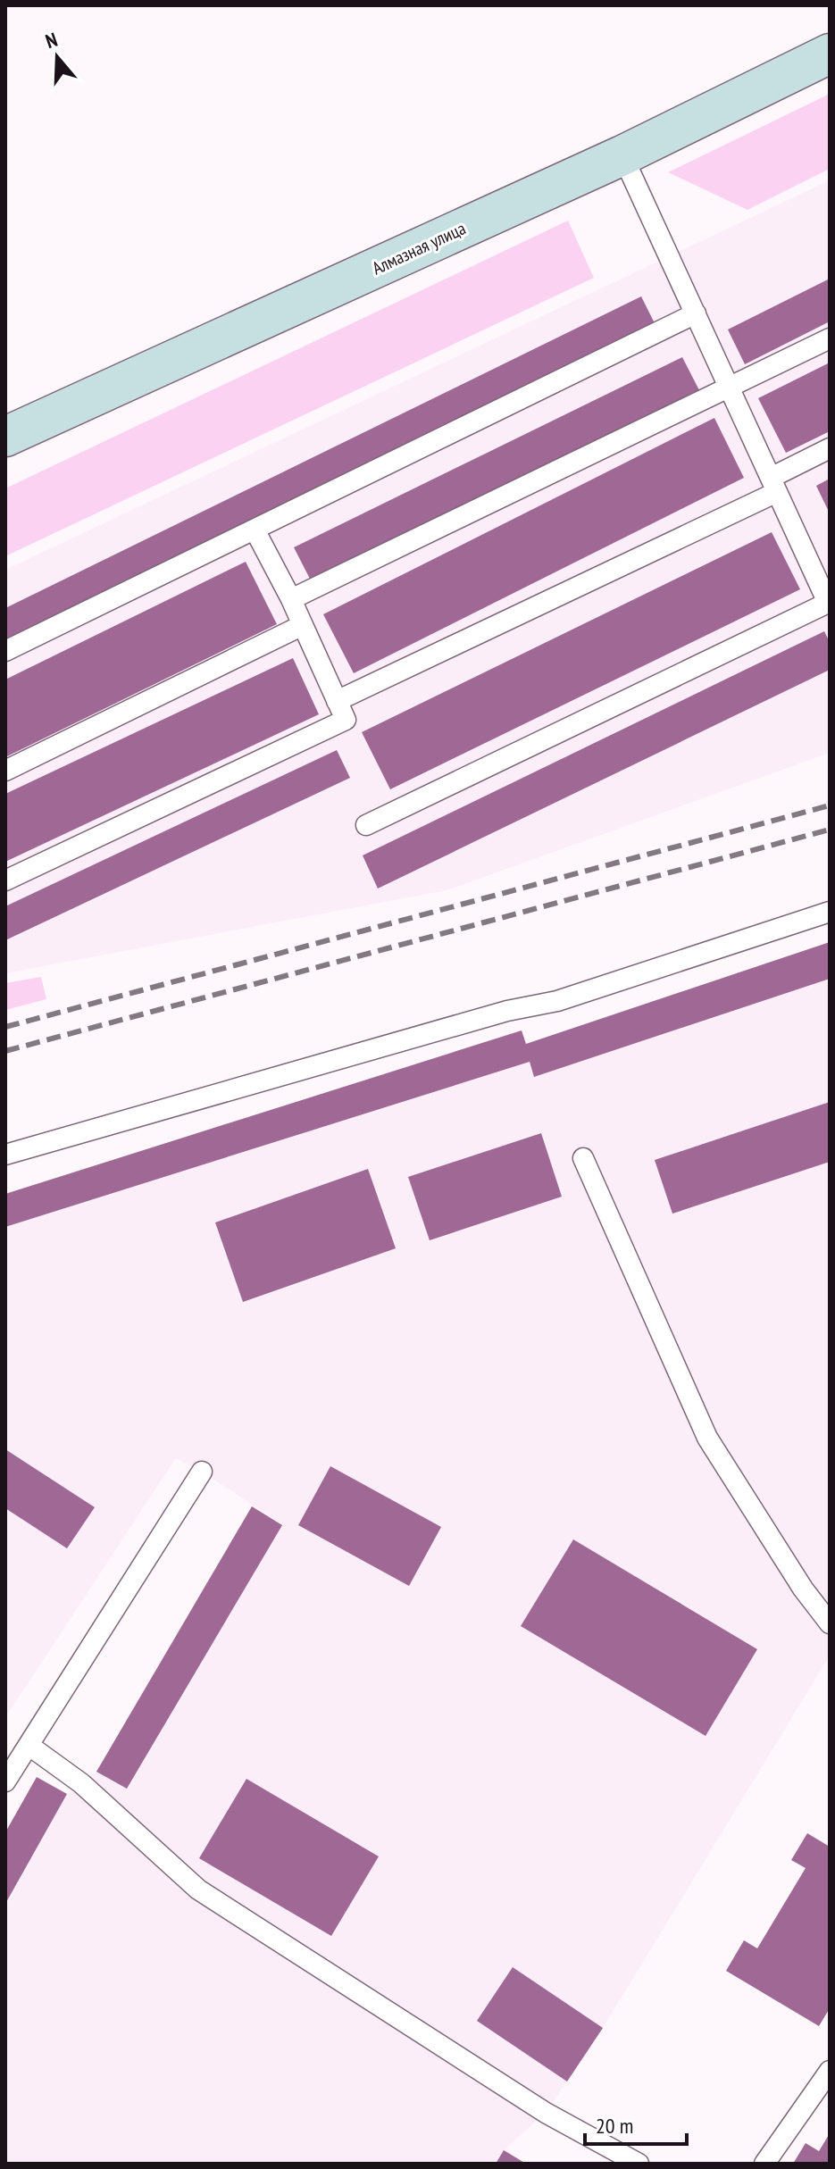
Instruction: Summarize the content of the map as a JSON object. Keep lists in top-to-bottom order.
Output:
{
  "streets": {
    "street": ["Алмазная улица"]
  },
  "scale_bar": "20 m",
  "north": "top"
}
